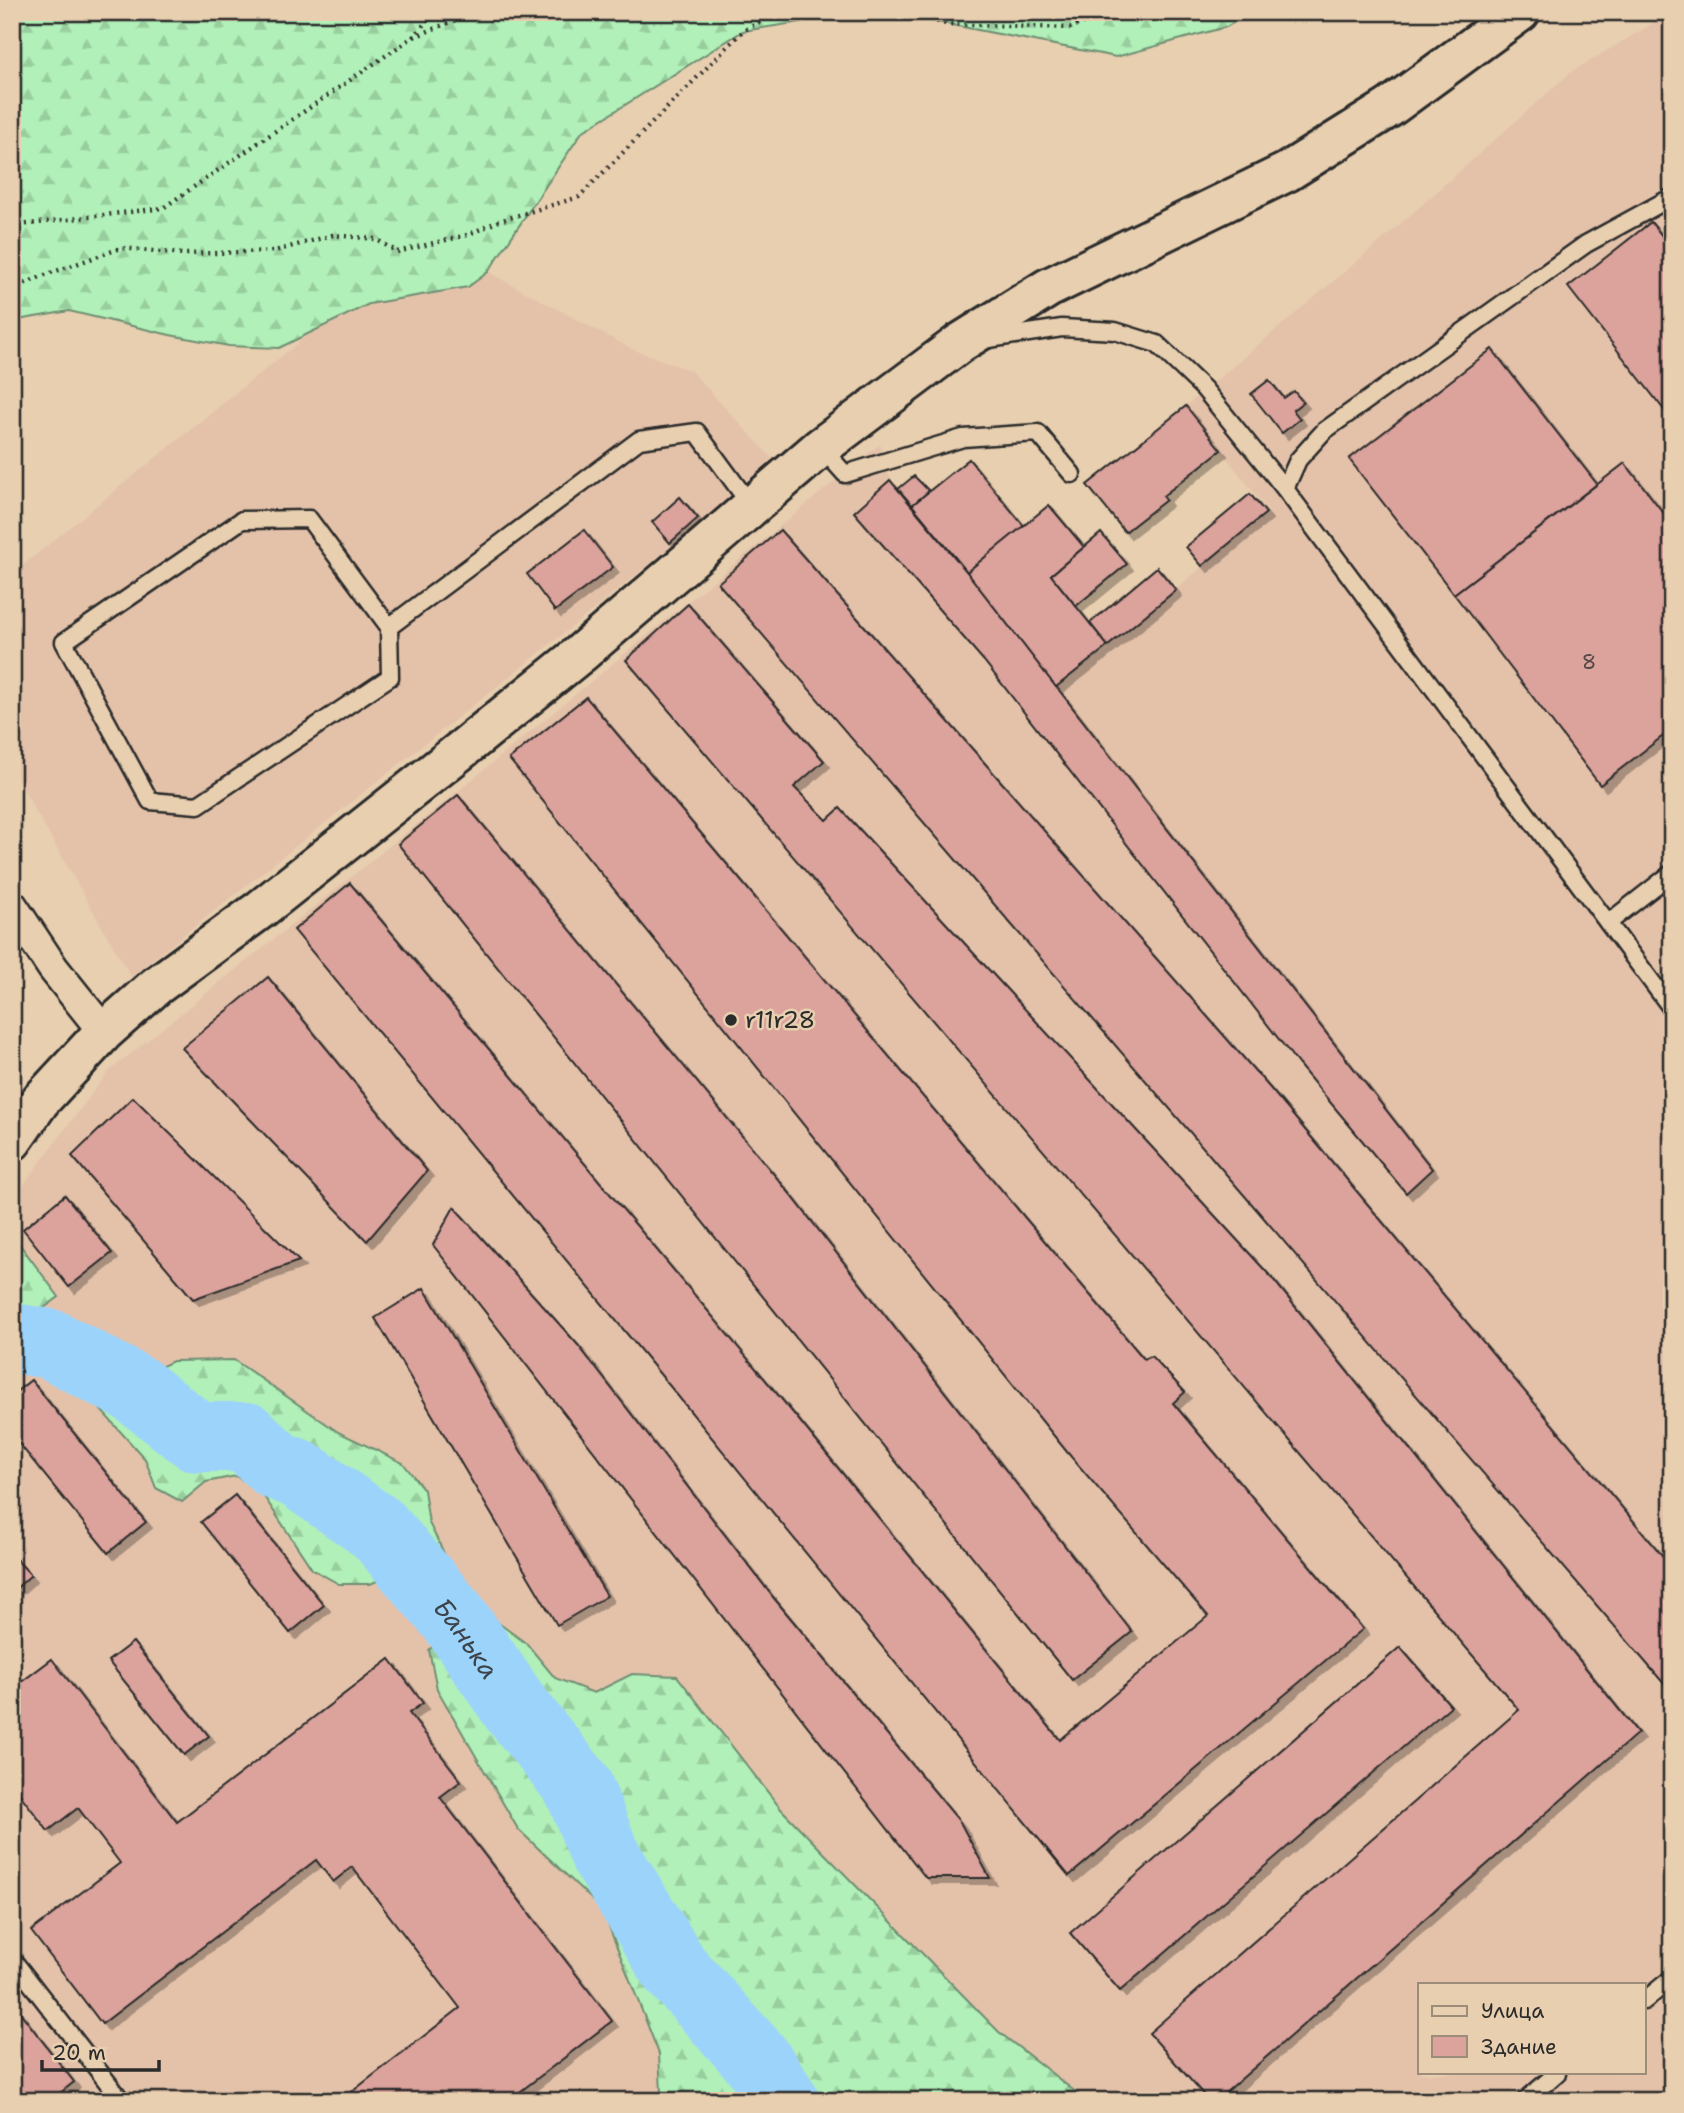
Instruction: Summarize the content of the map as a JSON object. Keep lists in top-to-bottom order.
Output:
{
  "water": ["Банька"],
  "places": ["r11r28"],
  "house_numbers": ["8"],
  "legend": ["Улица", "Здание"],
  "scale_bar": "20 m"
}
